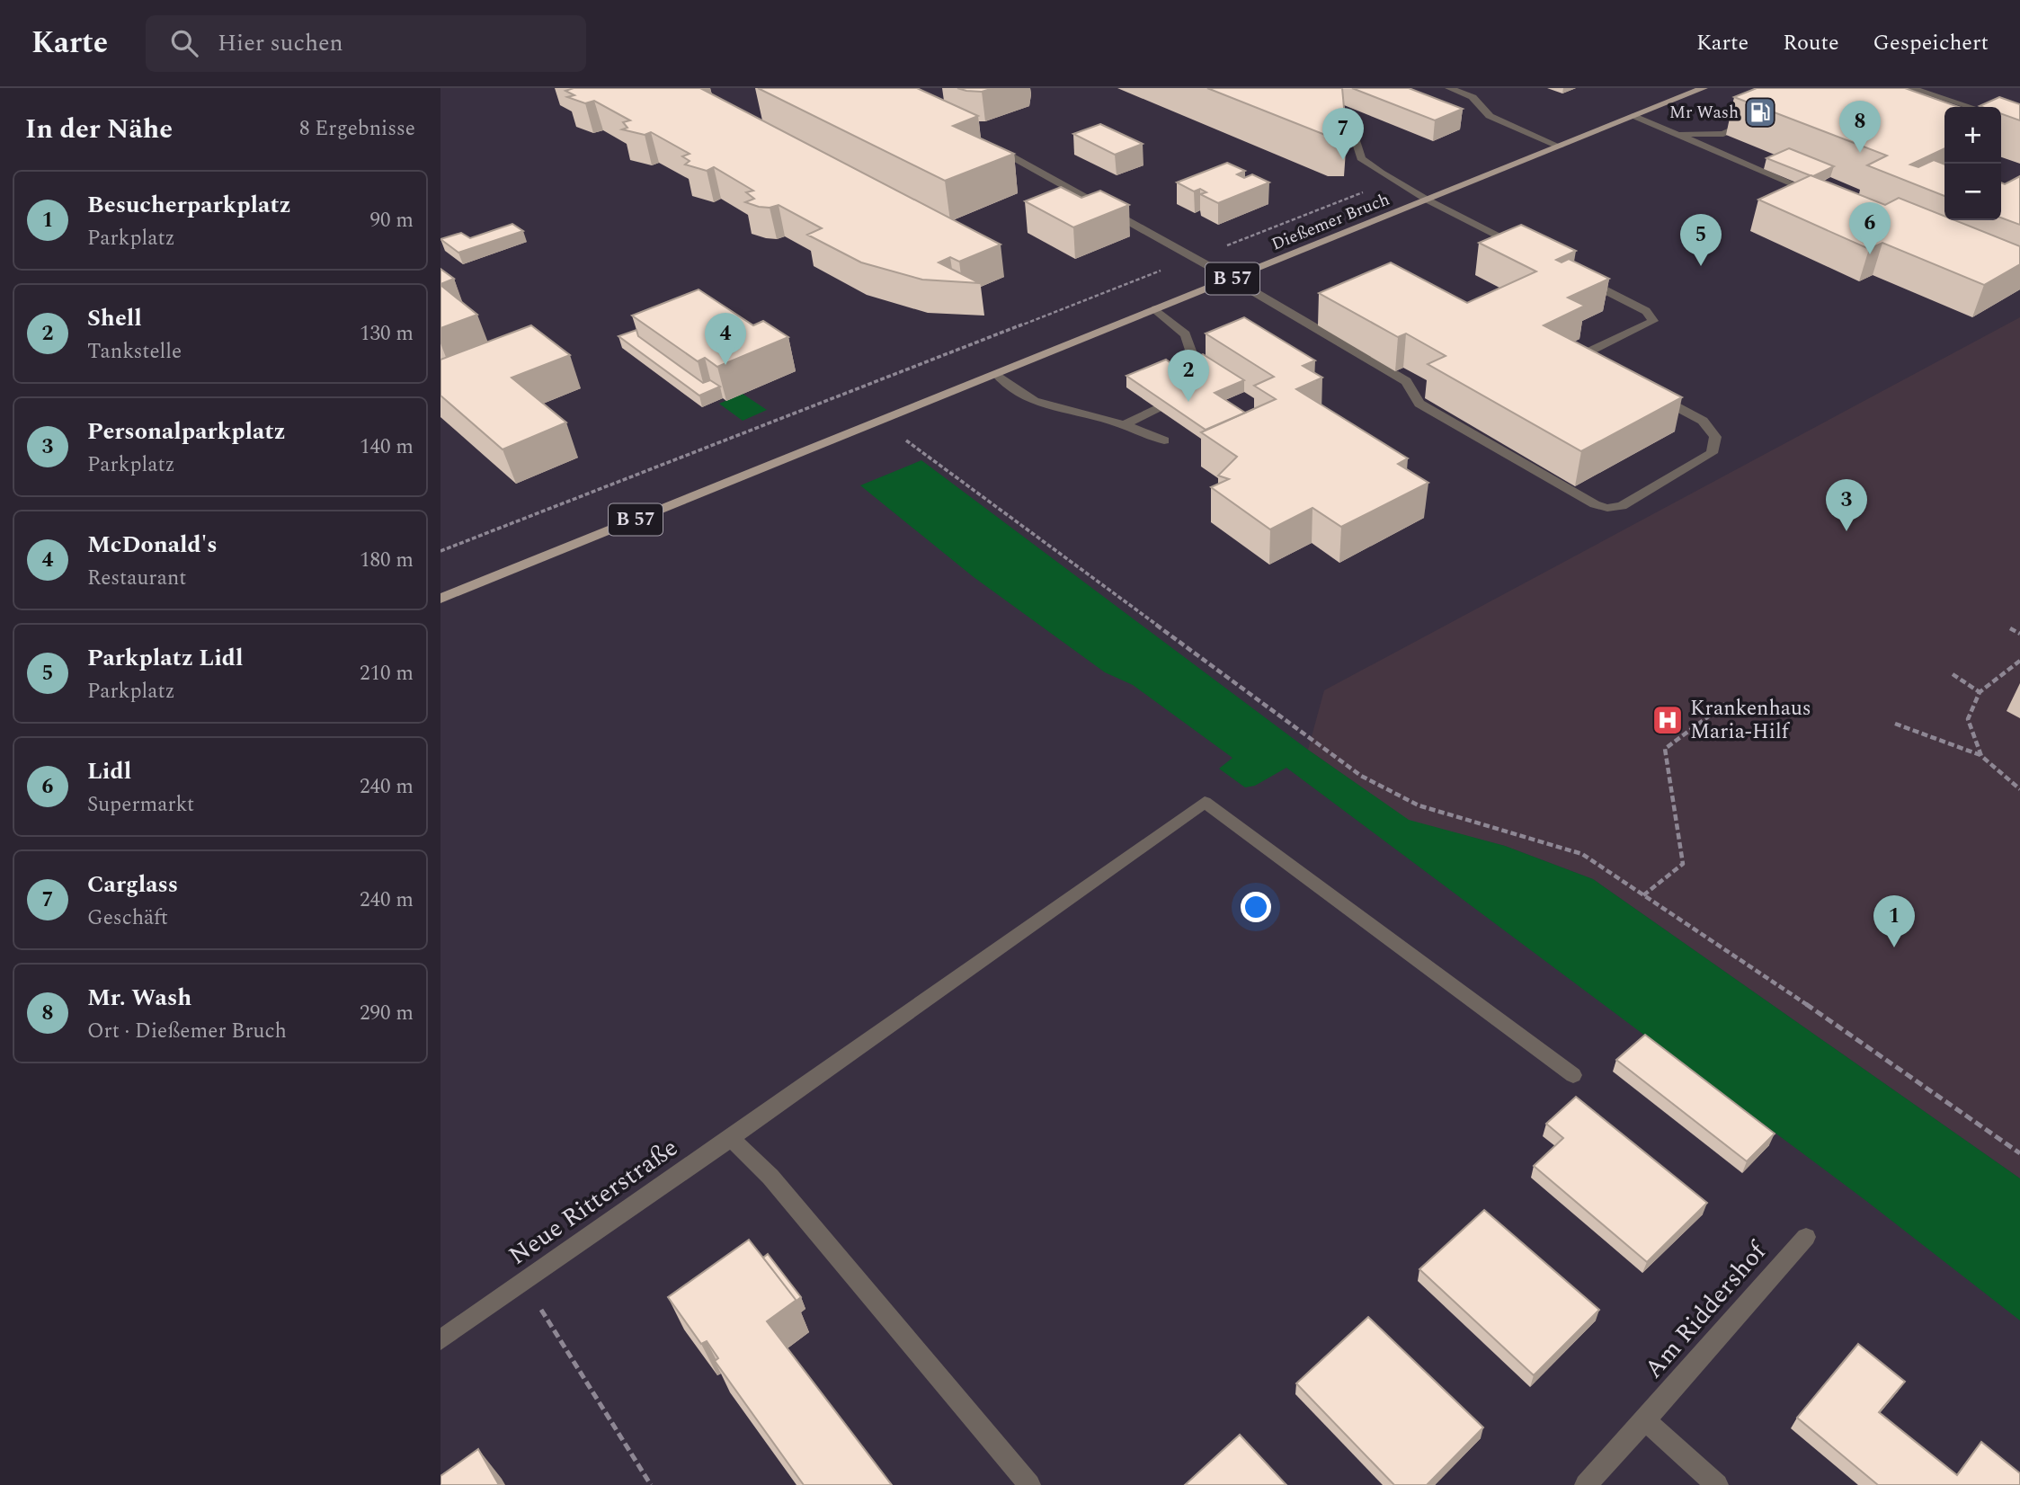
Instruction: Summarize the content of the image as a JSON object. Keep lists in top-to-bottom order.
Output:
{
  "streets": {
    "main road": ["Dießemer Bruch", "B 57"],
    "street": ["Neue Ritterstraße", "Am Riddershof"]
  },
  "places": {
    "fuel station": ["Mr Wash"],
    "hospital": ["Krankenhaus Maria-Hilf"]
  },
  "page": {
    "header": "Karte",
    "search": "Hier suchen",
    "nav": ["Karte", "Route", "Gespeichert"],
    "heading": ["In der Nähe", "8 Ergebnisse"],
    "pins": [
      "8",
      "7",
      "6",
      "5",
      "4",
      "2",
      "3",
      "1"
    ],
    "map_buttons": ["+", "−"],
    "list": [
      {
        "mark": "1",
        "name": "Besucherparkplatz",
        "note": "Parkplatz",
        "value": "90 m"
      },
      {
        "mark": "2",
        "name": "Shell",
        "note": "Tankstelle",
        "value": "130 m"
      },
      {
        "mark": "3",
        "name": "Personalparkplatz",
        "note": "Parkplatz",
        "value": "140 m"
      },
      {
        "mark": "4",
        "name": "McDonald's",
        "note": "Restaurant",
        "value": "180 m"
      },
      {
        "mark": "5",
        "name": "Parkplatz Lidl",
        "note": "Parkplatz",
        "value": "210 m"
      },
      {
        "mark": "6",
        "name": "Lidl",
        "note": "Supermarkt",
        "value": "240 m"
      },
      {
        "mark": "7",
        "name": "Carglass",
        "note": "Geschäft",
        "value": "240 m"
      },
      {
        "mark": "8",
        "name": "Mr. Wash",
        "note": "Ort · Dießemer Bruch",
        "value": "290 m"
      }
    ]
  }
}
